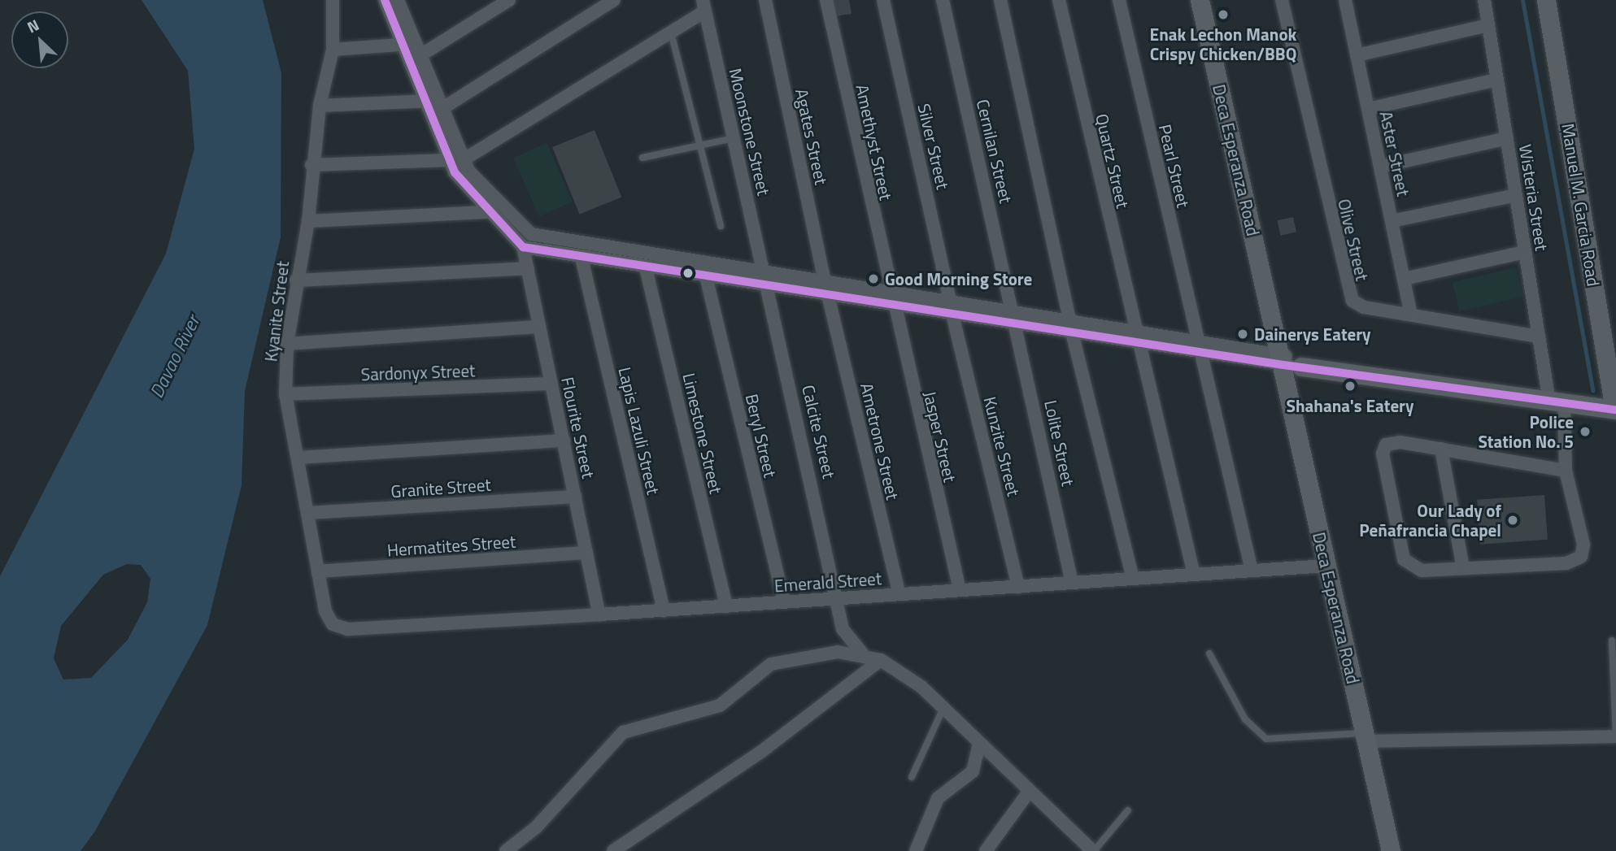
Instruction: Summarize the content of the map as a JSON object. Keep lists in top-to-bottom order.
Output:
{
  "streets": {
    "street": [
      "Moonstone Street",
      "Agates Street",
      "Amethyst Street",
      "Silver Street",
      "Cernilan Street",
      "Aster Street",
      "Deca Esperanza Road",
      "Quartz Street",
      "Pearl Street",
      "Wisteria Street",
      "Manuel M. Garcia Road",
      "Olive Street",
      "Kyanite Street",
      "Sardonyx Street",
      "Flourite Street",
      "Lapis Lazuli Street",
      "Calcite Street",
      "Limestone Street",
      "Beryl Street",
      "Jasper Street",
      "Ametrone Street",
      "Lolite Street",
      "Kunzite Street",
      "Granite Street",
      "Hermatites Street",
      "Emerald Street"
    ]
  },
  "crossings": [
    ["Moonstone Street", "Calcite Street"],
    ["Amethyst Street", "Jasper Street"],
    ["Cernilan Street", "Lolite Street"],
    ["Aster Street", "Olive Street"],
    ["Deca Esperanza Road", "Emerald Street"],
    ["Quartz Street", "Emerald Street"],
    ["Pearl Street", "Emerald Street"],
    ["Wisteria Street", "Olive Street"],
    ["Kyanite Street", "Sardonyx Street"],
    ["Kyanite Street", "Granite Street"],
    ["Kyanite Street", "Hermatites Street"],
    ["Kyanite Street", "Emerald Street"],
    ["Sardonyx Street", "Flourite Street"],
    ["Flourite Street", "Granite Street"],
    ["Flourite Street", "Hermatites Street"],
    ["Flourite Street", "Emerald Street"],
    ["Lapis Lazuli Street", "Emerald Street"],
    ["Calcite Street", "Emerald Street"],
    ["Limestone Street", "Emerald Street"],
    ["Beryl Street", "Emerald Street"],
    ["Jasper Street", "Emerald Street"],
    ["Ametrone Street", "Emerald Street"],
    ["Lolite Street", "Emerald Street"],
    ["Kunzite Street", "Emerald Street"]
  ],
  "water": ["Davao River"],
  "places": [
    "Enak Lechon Manok Crispy Chicken/BBQ",
    "Good Morning Store",
    "Dainerys Eatery",
    "Shahana's Eatery",
    "Police Station No. 5",
    "Our Lady of Peñafrancia Chapel"
  ],
  "north": "top left"
}
